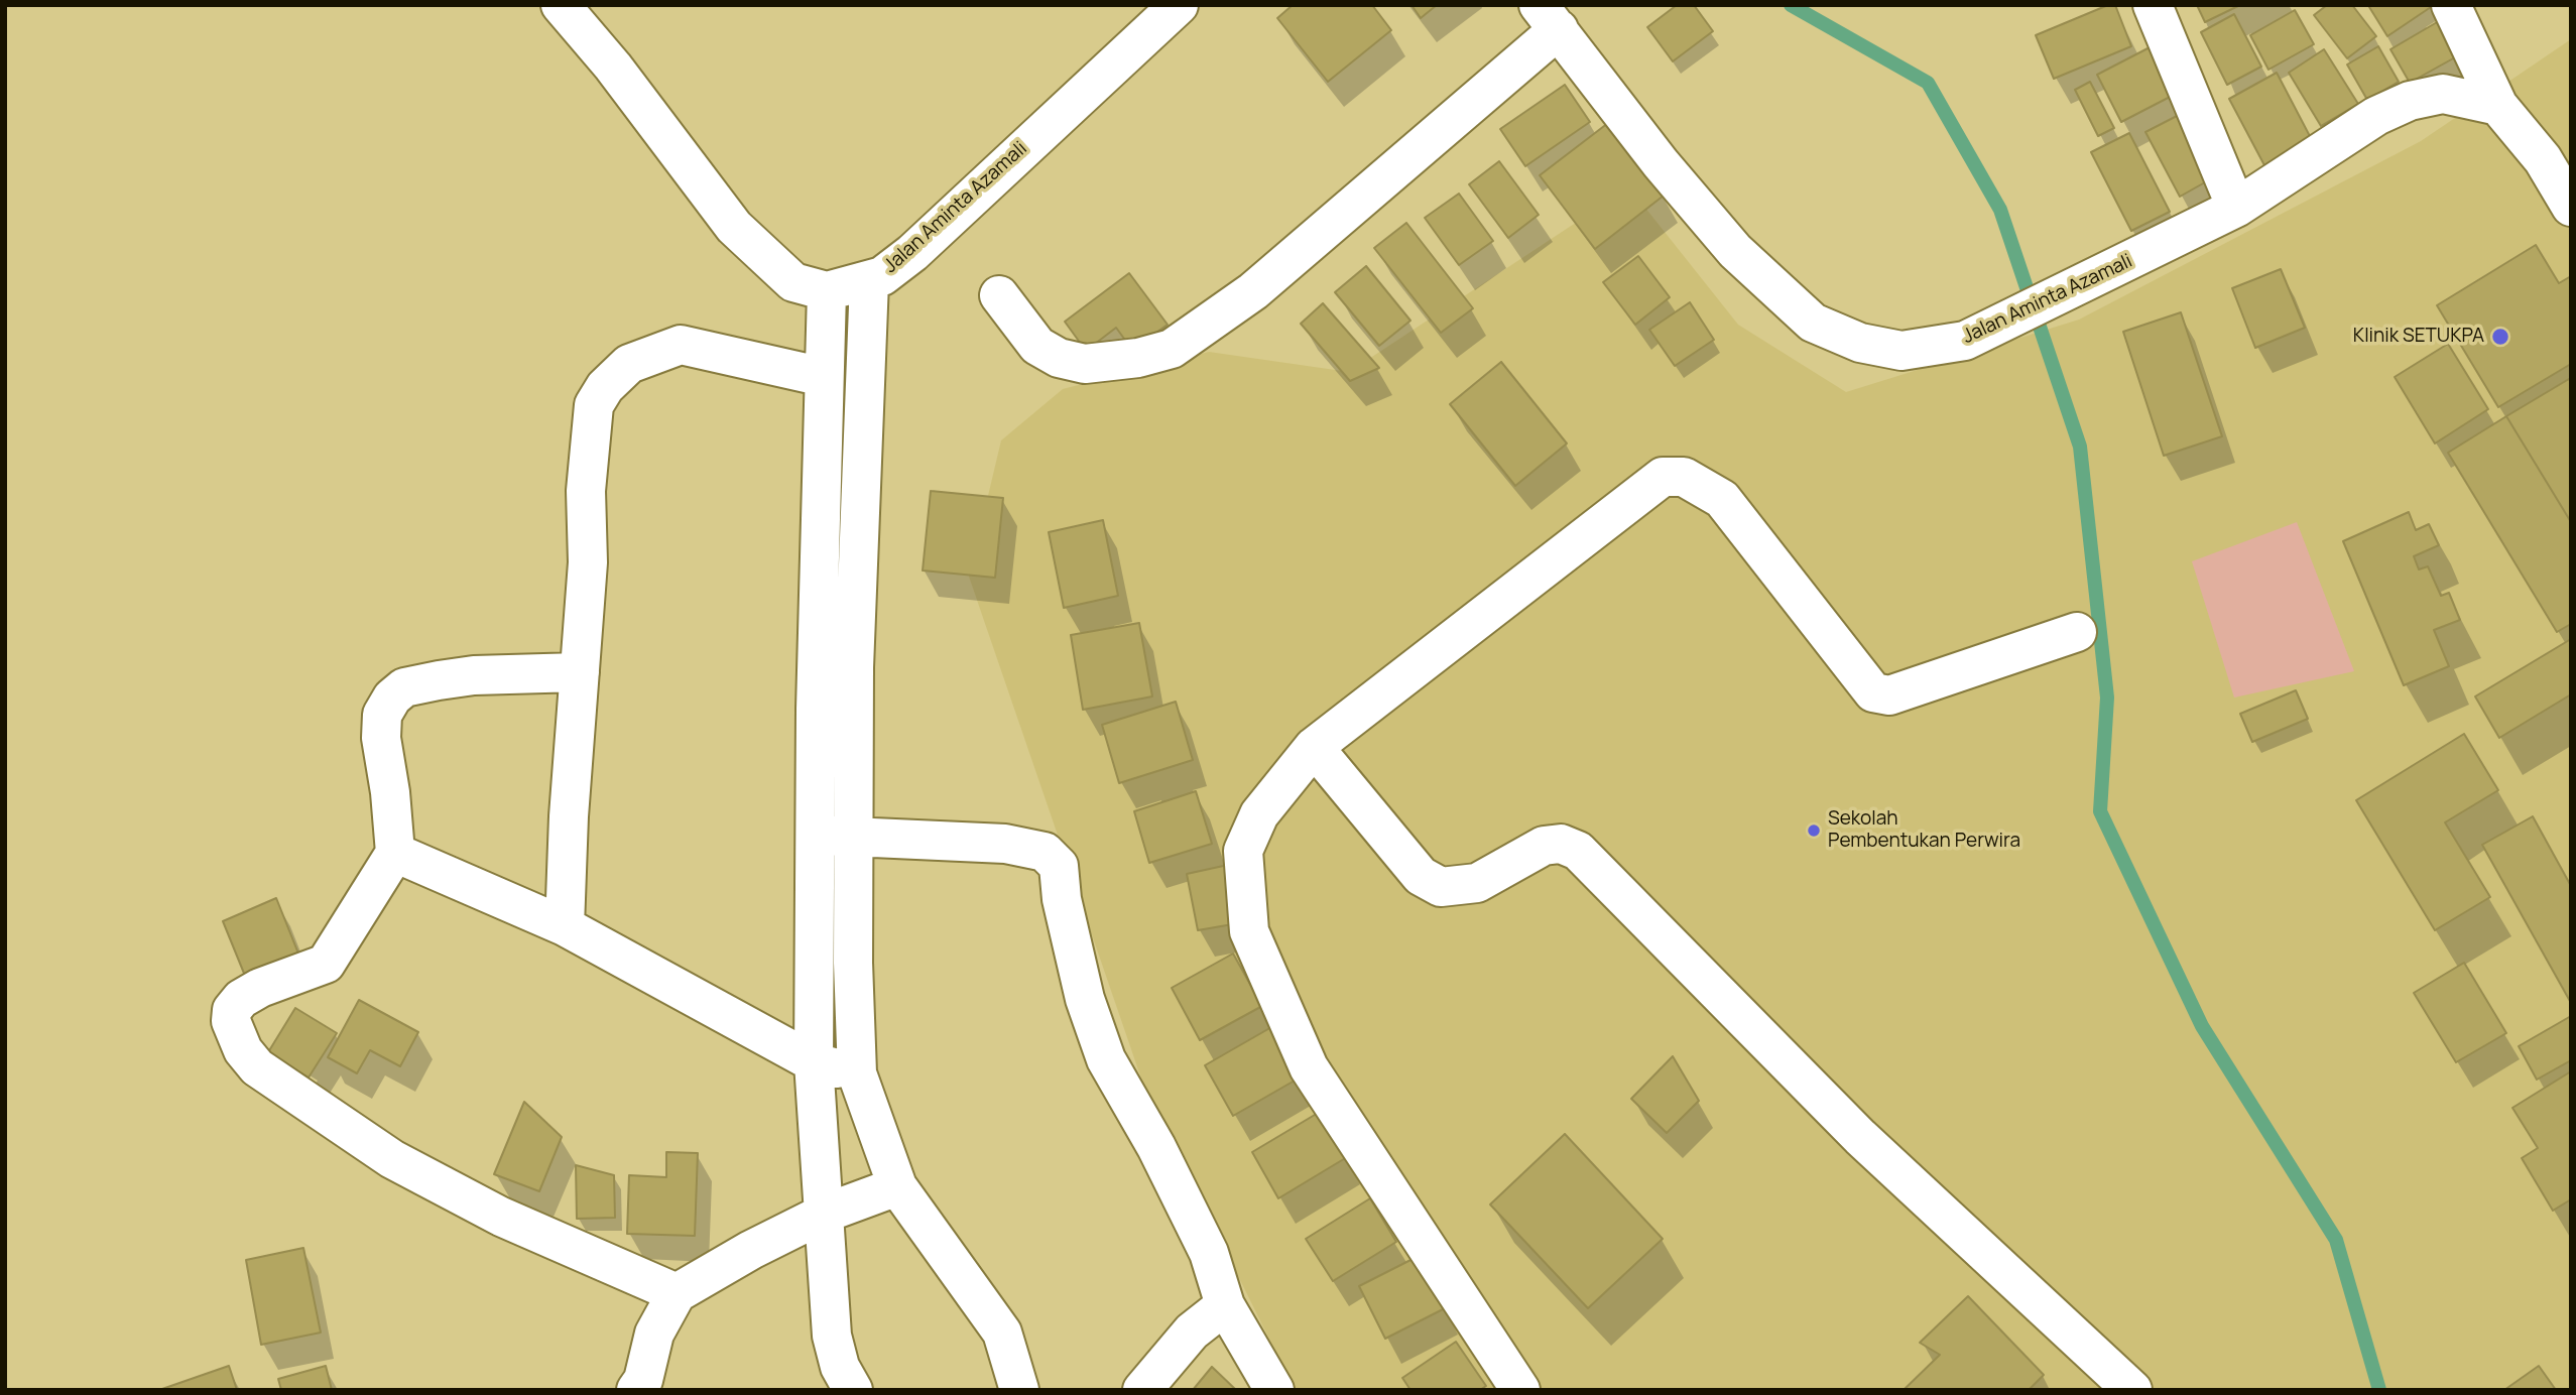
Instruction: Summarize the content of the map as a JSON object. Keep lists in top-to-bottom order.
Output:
{
  "streets": {
    "street": ["Jalan Aminta Azamali"]
  },
  "places": ["Klinik SETUKPA", "Sekolah Pembentukan Perwira"]
}
